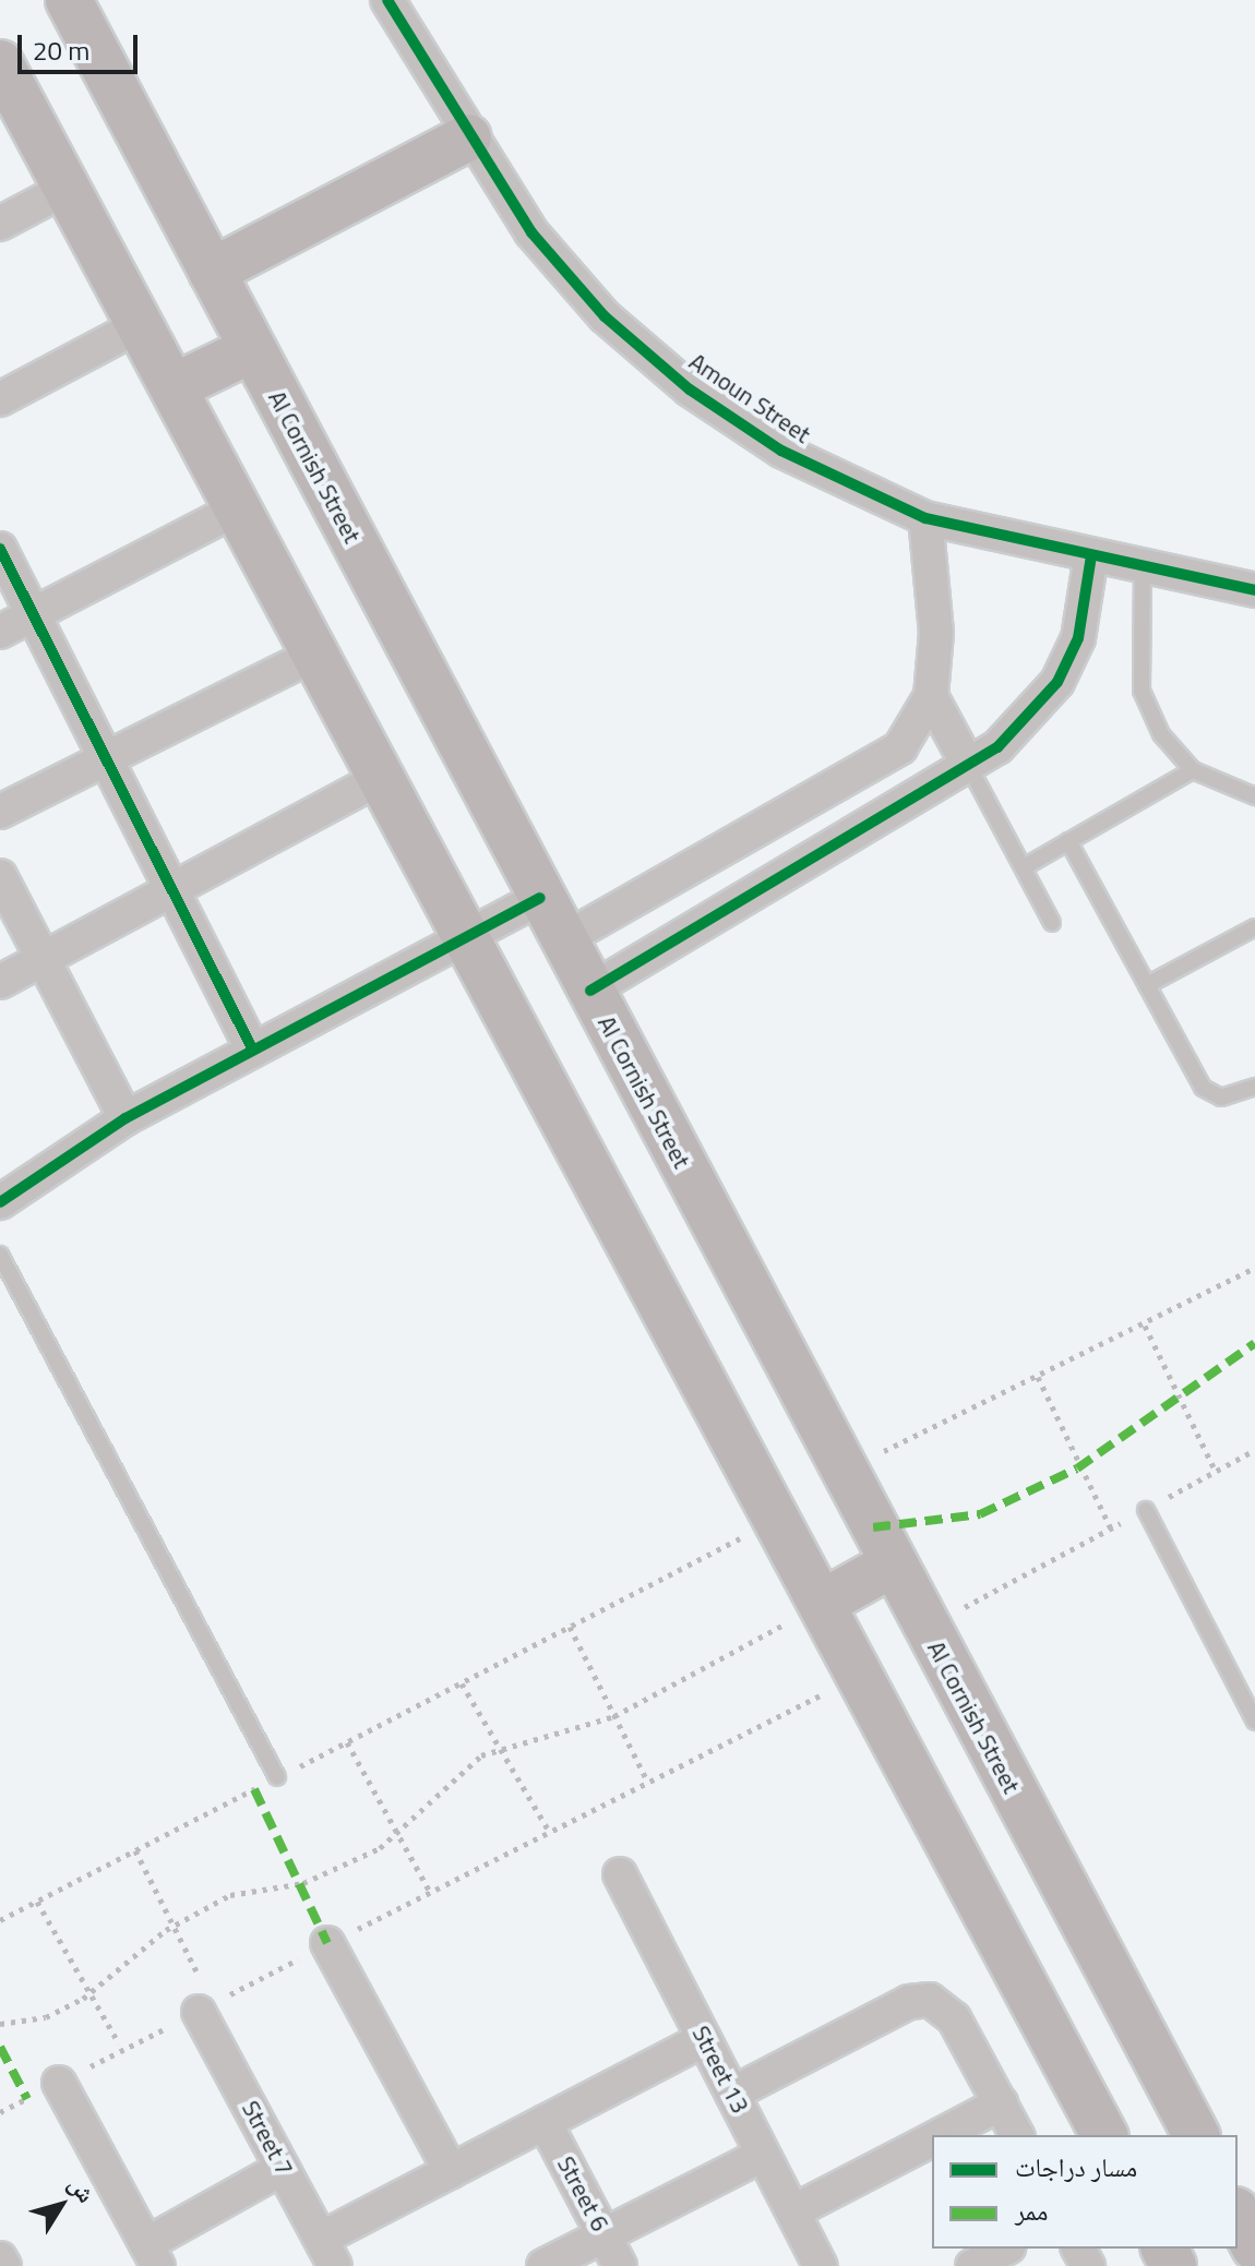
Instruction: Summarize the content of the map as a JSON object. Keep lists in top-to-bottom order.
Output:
{
  "streets": {
    "main road": ["Al Cornish Street"],
    "street": [
      "Amoun Street",
      "Street 13",
      "Street 7",
      "Street 6"
    ]
  },
  "legend": ["مسار دراجات", "ممر"],
  "scale_bar": "20 m",
  "north": "top right"
}
